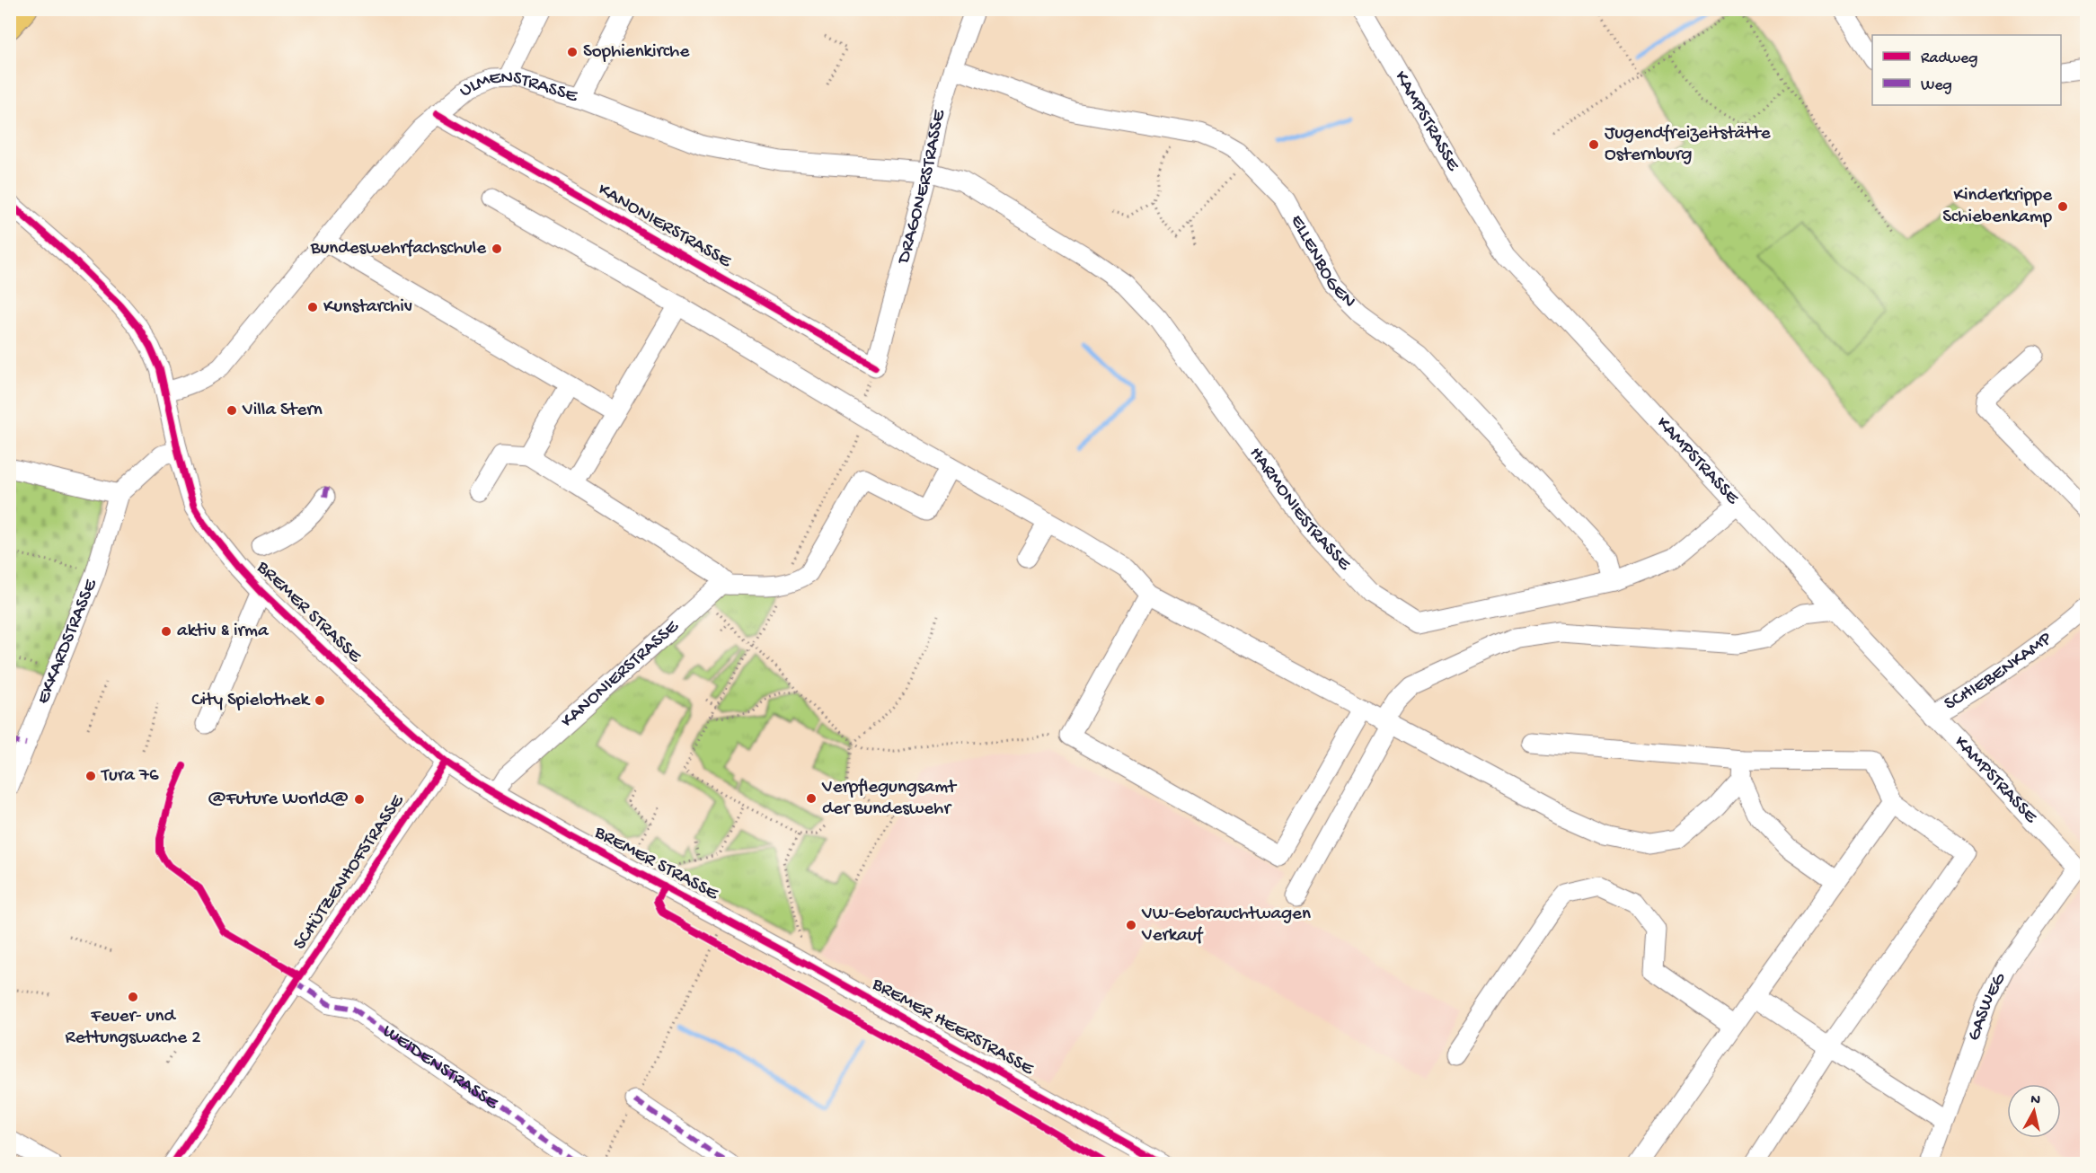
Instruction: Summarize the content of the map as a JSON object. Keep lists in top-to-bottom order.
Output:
{
  "streets": {
    "street": [
      "ULMENSTRASSE",
      "KAMPSTRASSE",
      "DRAGONERSTRASSE",
      "KANONIERSTRASSE",
      "ELLENBOGEN",
      "HARMONIESTRASSE",
      "BREMER STRASSE",
      "EKKARDSTRASSE",
      "SCHIEBENKAMP",
      "SCHÜTZENHOFSTRASSE",
      "GASWEG",
      "BREMER HEERSTRASSE",
      "WEIDENSTRASSE"
    ]
  },
  "crossings": [
    ["ULMENSTRASSE", "DRAGONERSTRASSE"],
    ["ULMENSTRASSE", "KANONIERSTRASSE"],
    ["ULMENSTRASSE", "HARMONIESTRASSE"],
    ["ULMENSTRASSE", "BREMER STRASSE"],
    ["KAMPSTRASSE", "HARMONIESTRASSE"],
    ["KAMPSTRASSE", "SCHIEBENKAMP"],
    ["KAMPSTRASSE", "GASWEG"],
    ["DRAGONERSTRASSE", "KANONIERSTRASSE"],
    ["DRAGONERSTRASSE", "ELLENBOGEN"],
    ["DRAGONERSTRASSE", "HARMONIESTRASSE"],
    ["KANONIERSTRASSE", "BREMER STRASSE"],
    ["ELLENBOGEN", "HARMONIESTRASSE"],
    ["BREMER STRASSE", "SCHÜTZENHOFSTRASSE"],
    ["BREMER STRASSE", "BREMER HEERSTRASSE"],
    ["SCHÜTZENHOFSTRASSE", "WEIDENSTRASSE"]
  ],
  "places": [
    "Sophienkirche",
    "Jugendfreizeitstätte Osternburg",
    "Kinderkrippe Schiebenkamp",
    "Bundeswehrfachschule",
    "Kunstarchiv",
    "Villa Stern",
    "aktiv & irma",
    "City Spielothek",
    "Tura 76",
    "Verpflegungsamt der Bundeswehr",
    "@Future World@",
    "VW-Gebrauchtwagen Verkauf",
    "Feuer- und Rettungswache 2"
  ],
  "legend": ["Radweg", "Weg"],
  "north": "top"
}
